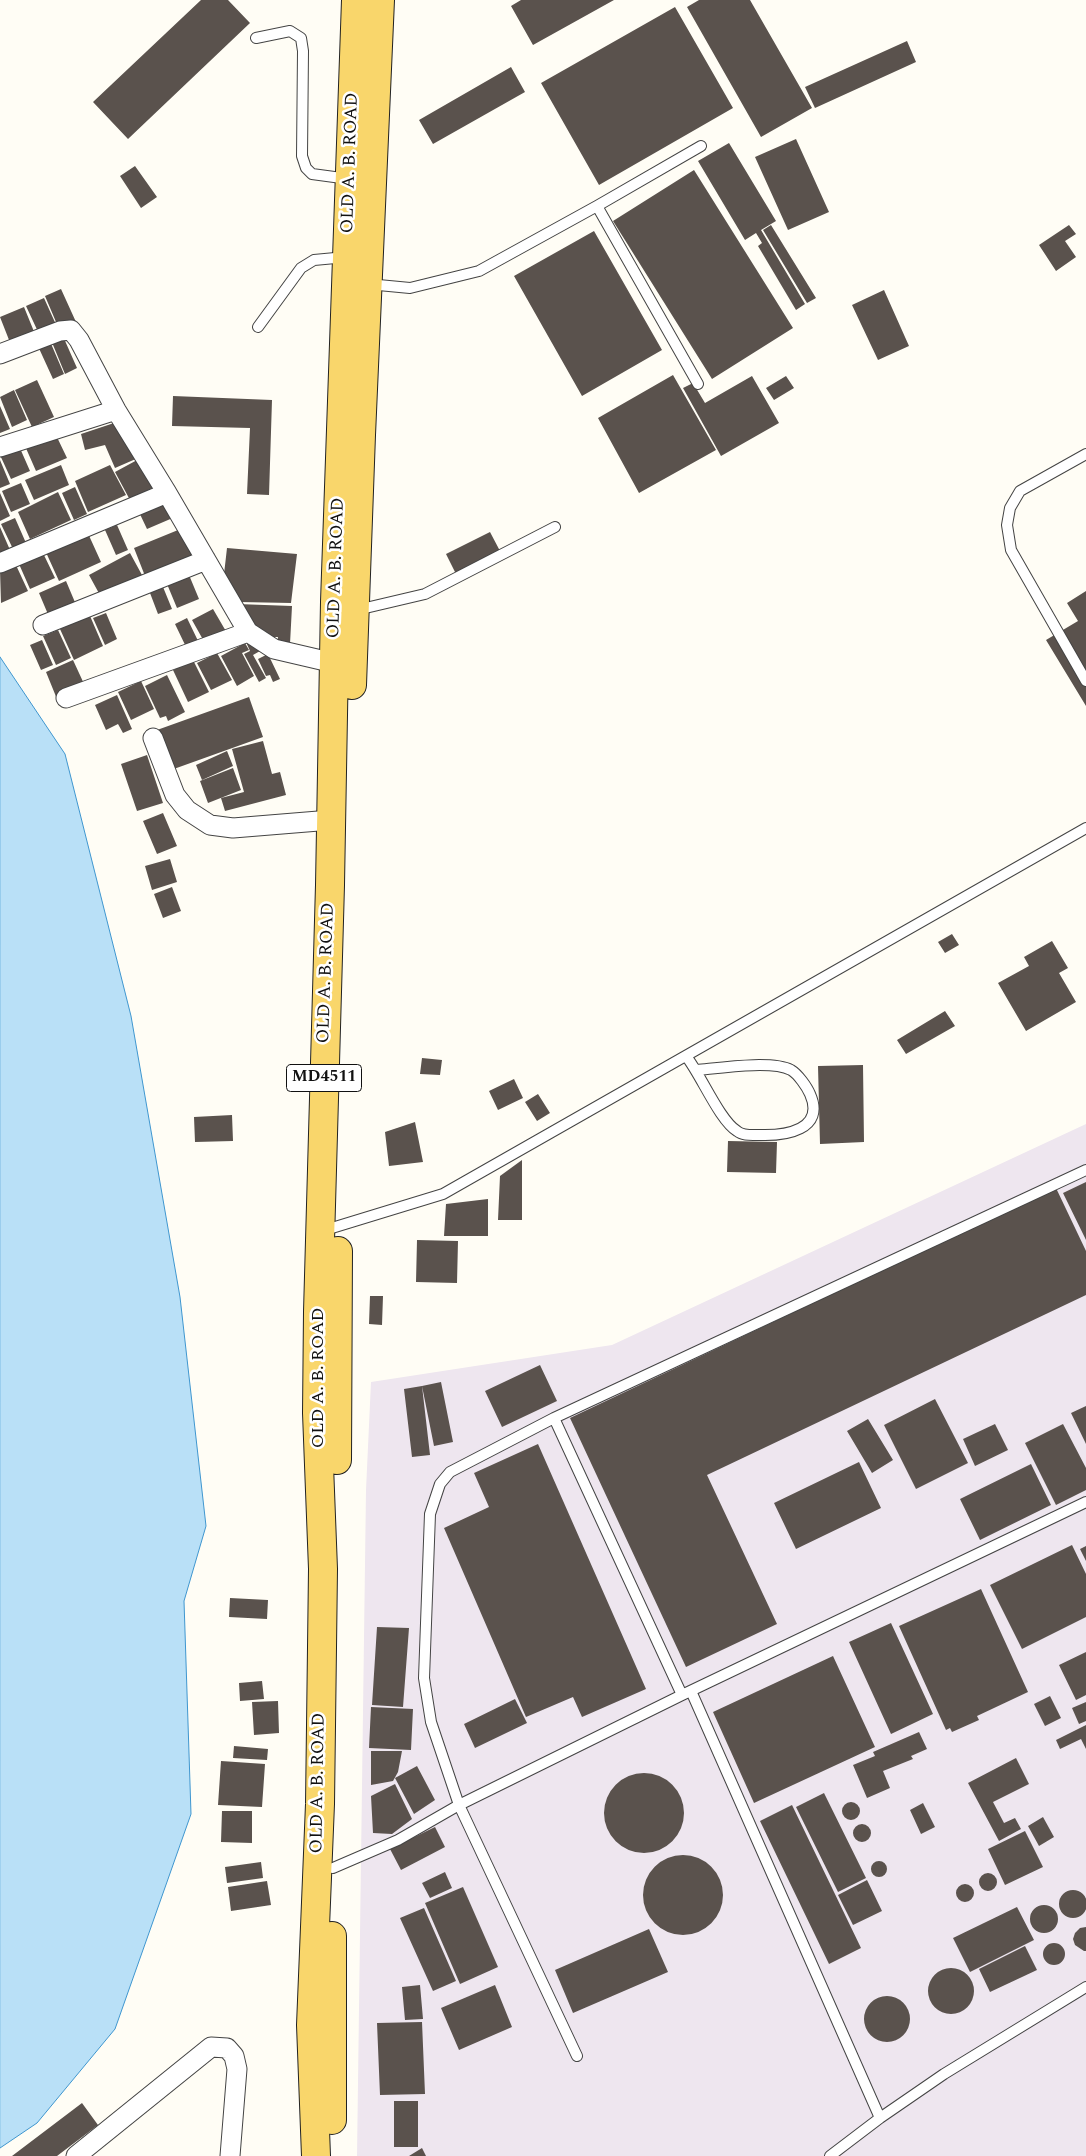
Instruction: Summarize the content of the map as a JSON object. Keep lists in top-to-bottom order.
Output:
{
  "streets": {
    "main road": ["OLD A. B. ROAD", "MD4511"]
  }
}
